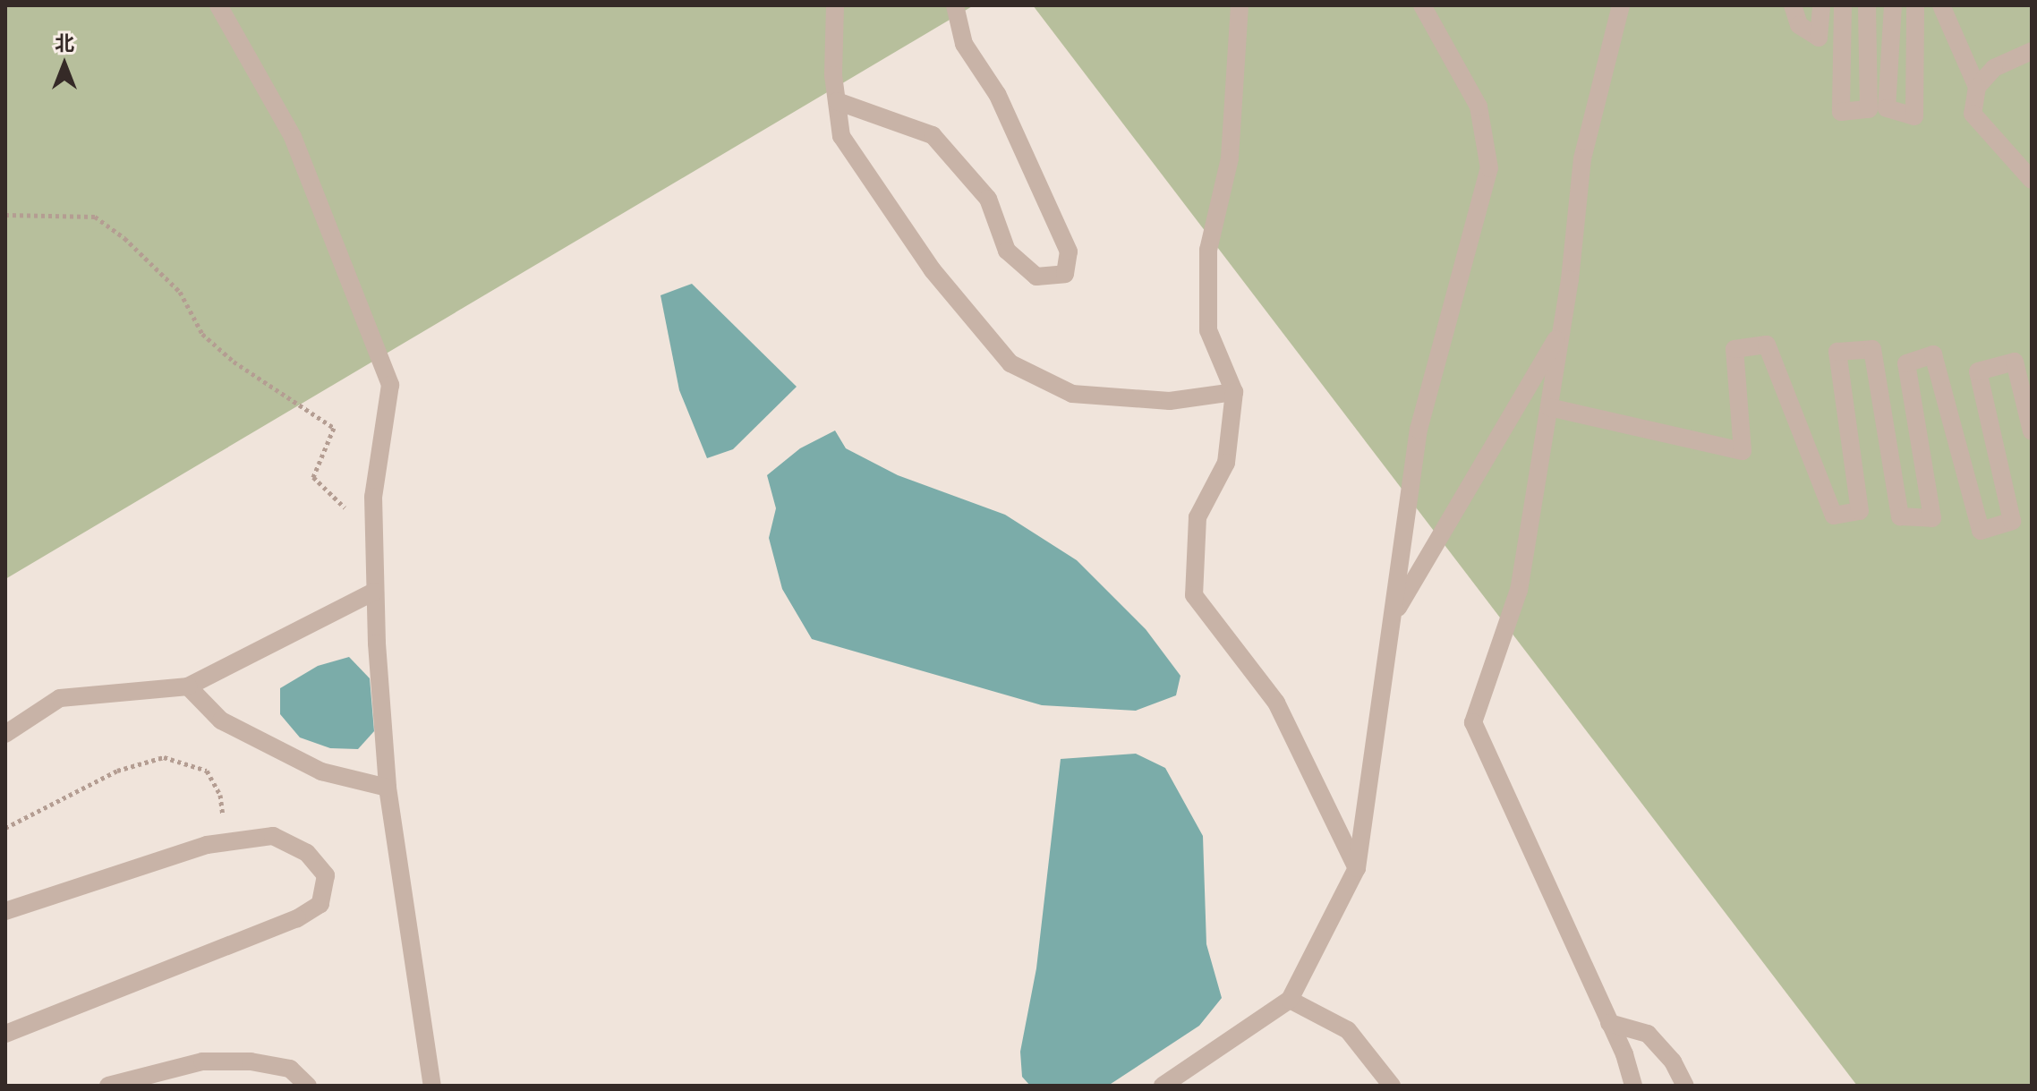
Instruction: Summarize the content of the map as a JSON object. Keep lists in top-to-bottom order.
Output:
{
  "north": "top"
}
